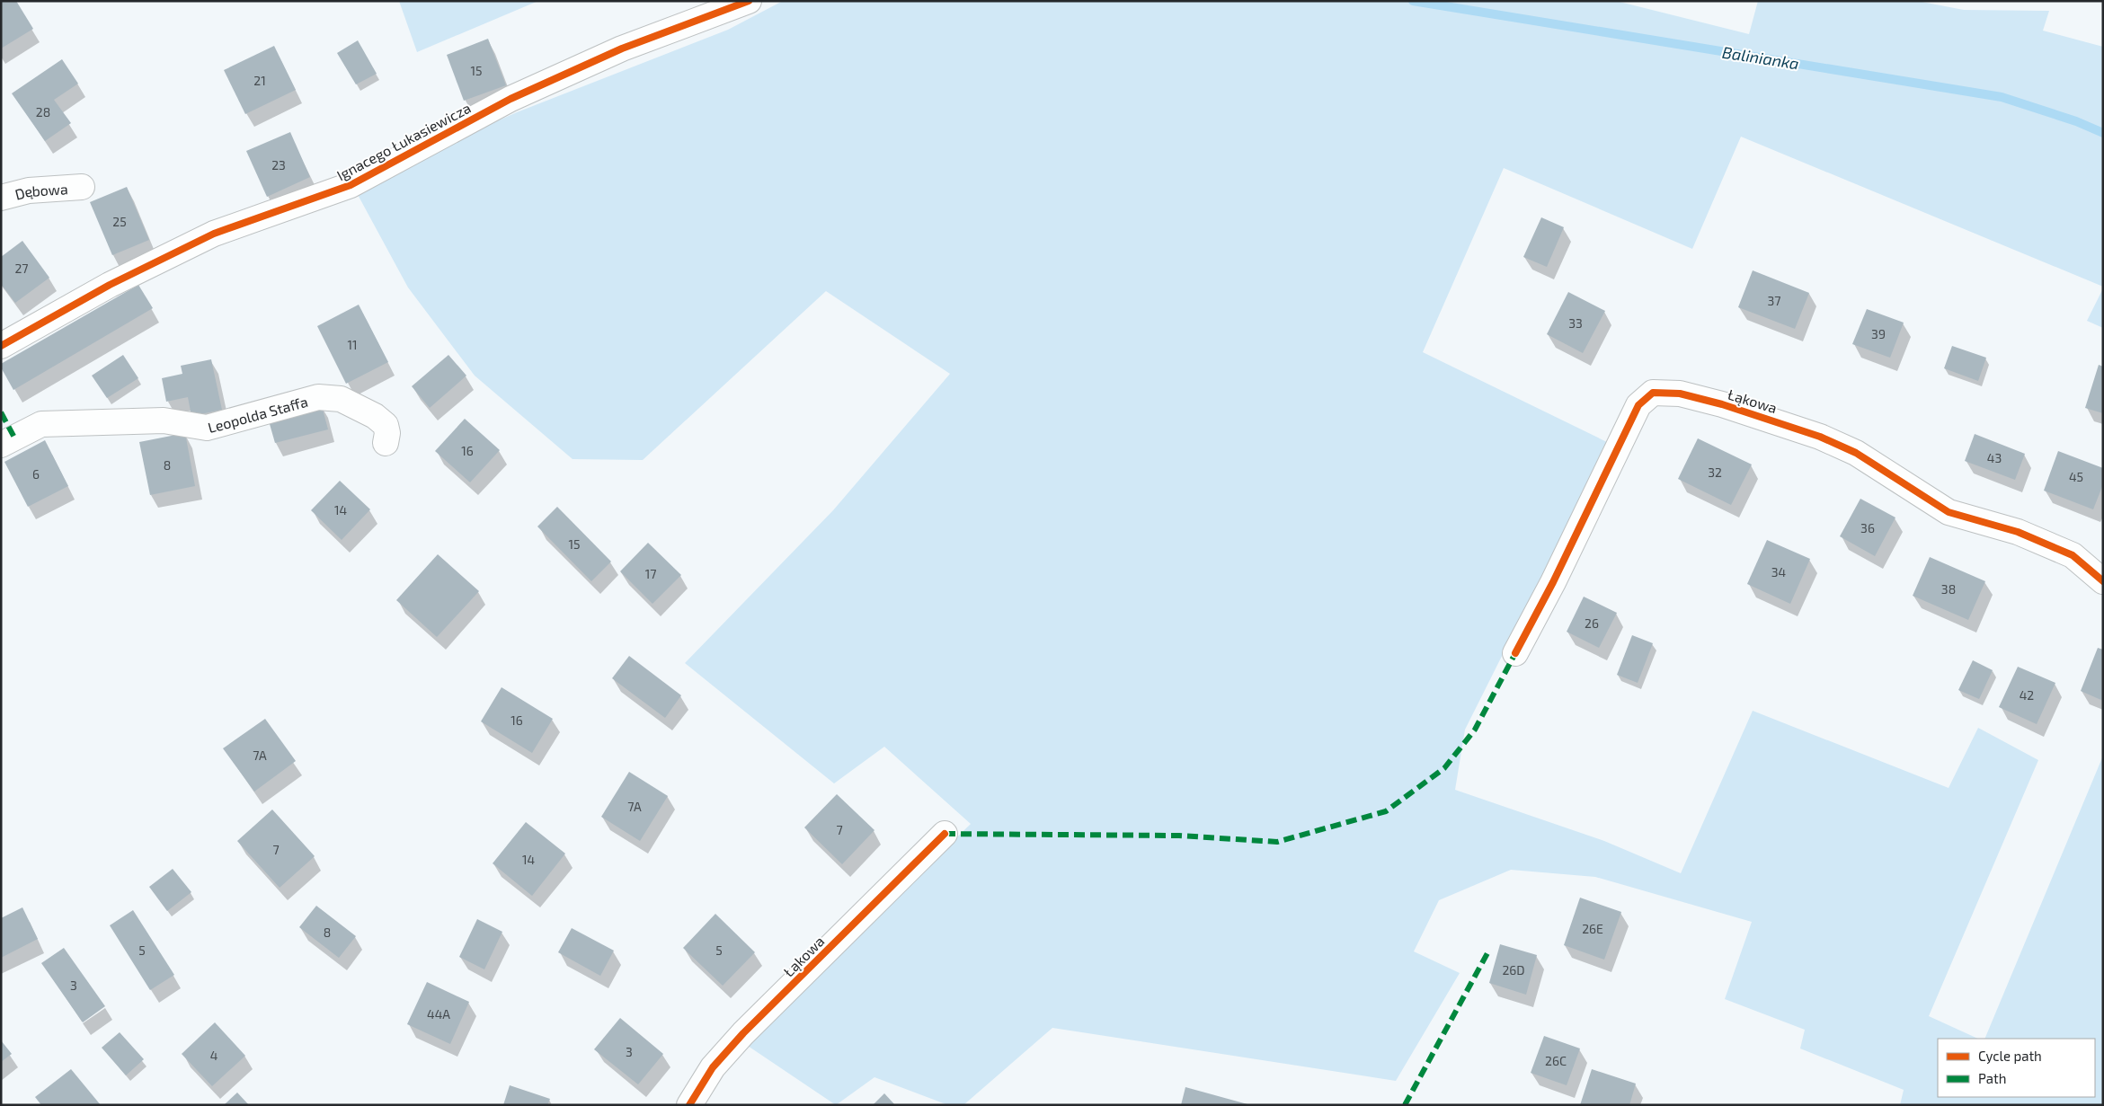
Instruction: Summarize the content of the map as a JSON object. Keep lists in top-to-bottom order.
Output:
{
  "streets": {
    "street": [
      "Ignacego Łukasiewicza",
      "Dębowa",
      "Łąkowa",
      "Leopolda Staffa"
    ]
  },
  "water": ["Balinianka"],
  "house_numbers": [
    "15",
    "21",
    "28",
    "23",
    "25",
    "27",
    "37",
    "33",
    "39",
    "11",
    "16",
    "43",
    "8",
    "32",
    "6",
    "45",
    "14",
    "36",
    "15",
    "34",
    "17",
    "38",
    "26",
    "42",
    "16",
    "7A",
    "7A",
    "7",
    "7",
    "14",
    "26E",
    "8",
    "5",
    "5",
    "26D",
    "3",
    "44A",
    "3",
    "4",
    "26C"
  ],
  "legend": ["Cycle path", "Path"]
}
